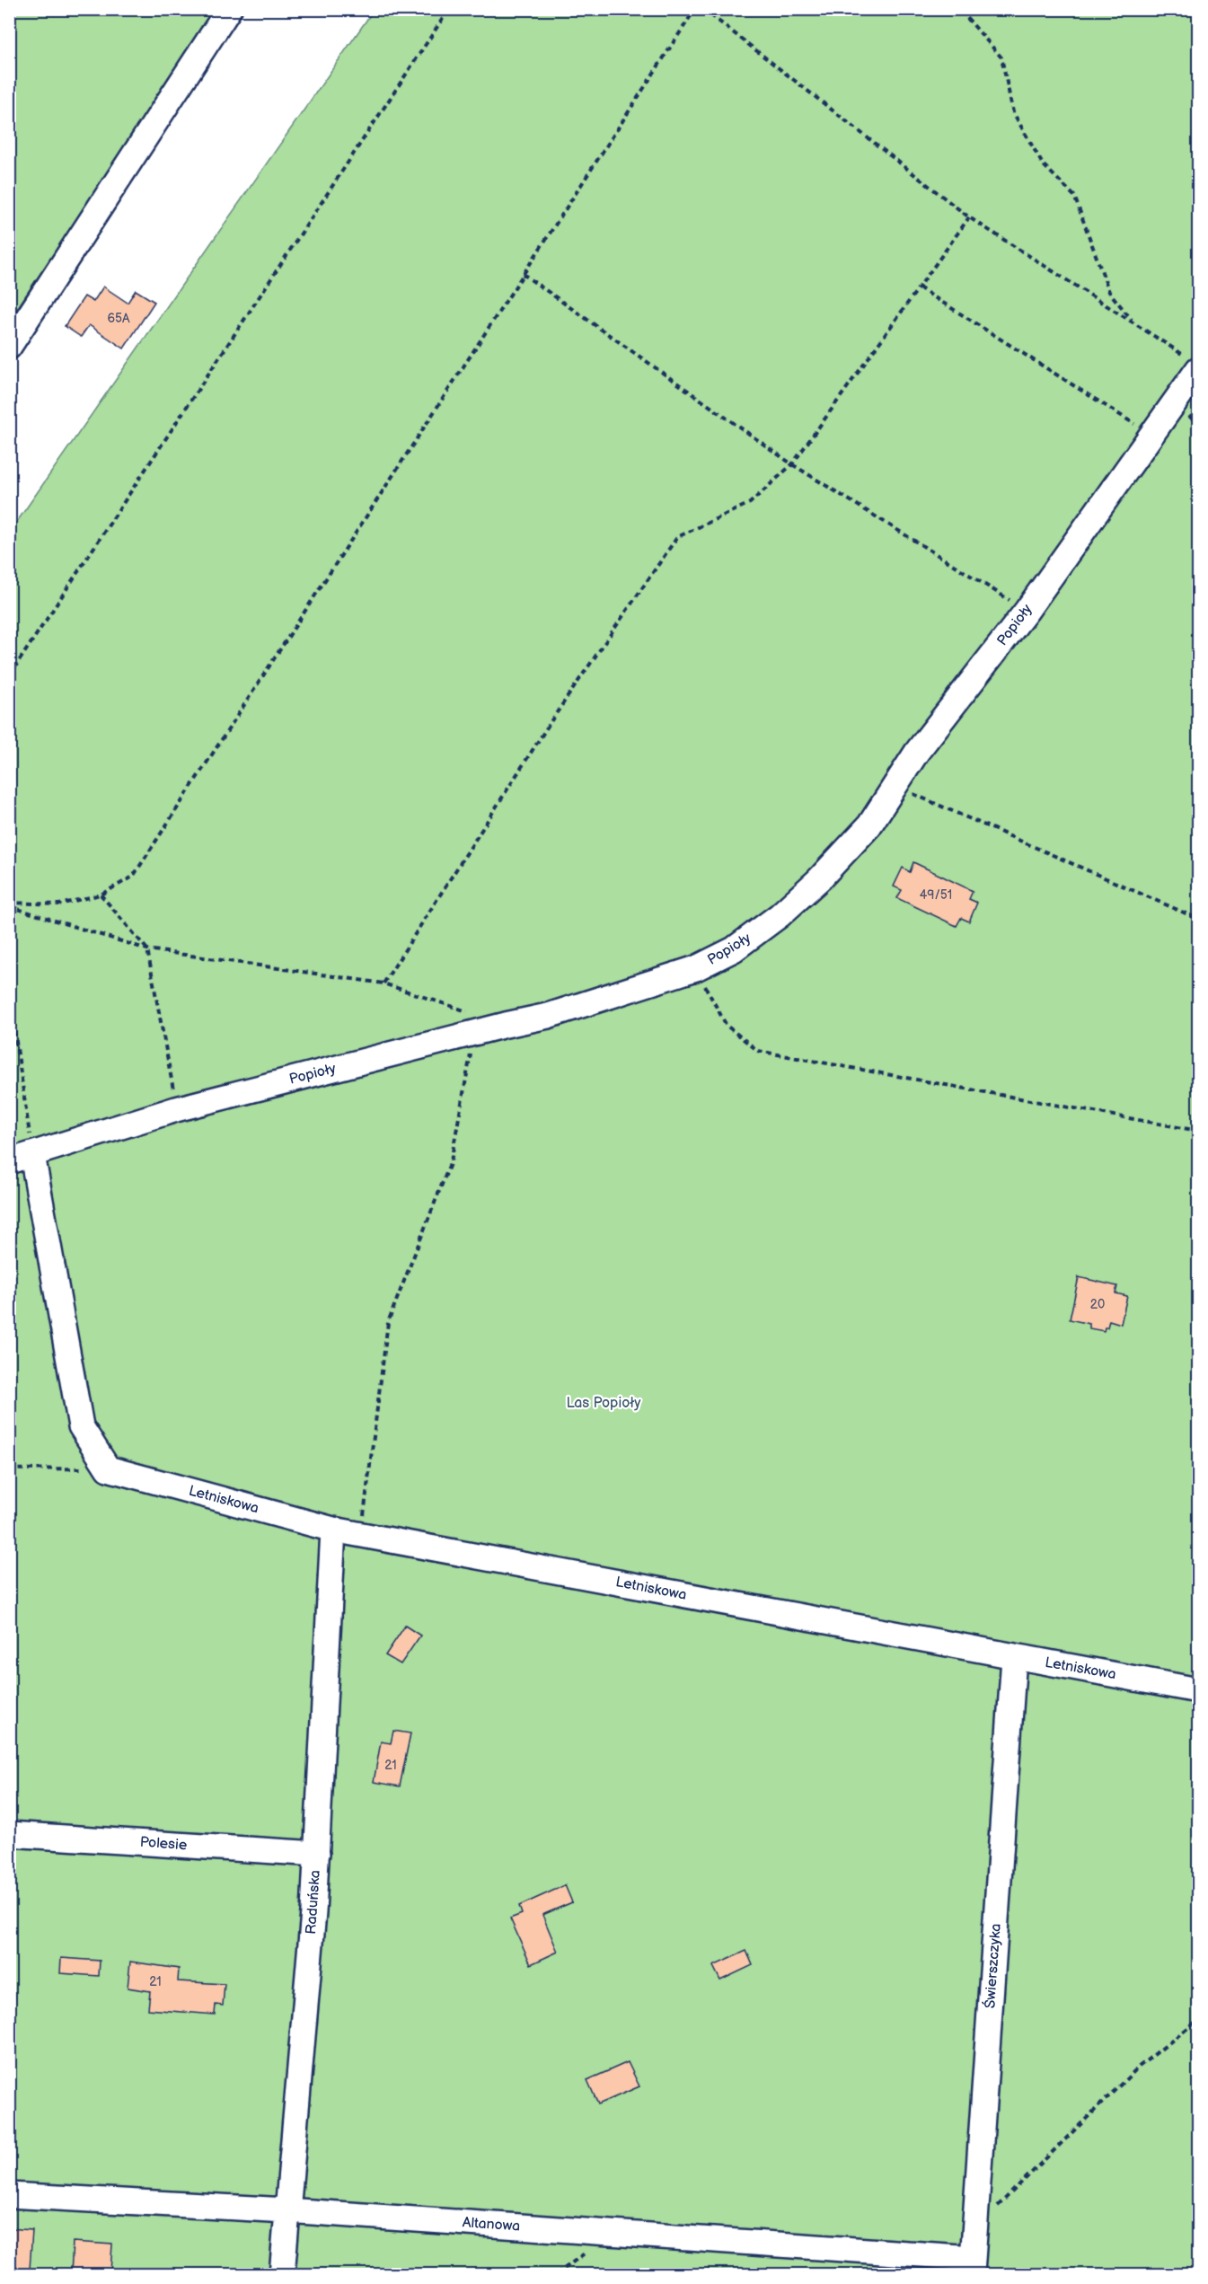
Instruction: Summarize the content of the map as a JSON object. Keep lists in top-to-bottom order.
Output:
{
  "streets": {
    "street": [
      "Popioły",
      "Letniskowa",
      "Polesie",
      "Raduńska",
      "Świerszczyka",
      "Altanowa"
    ]
  },
  "crossings": [
    ["Letniskowa", "Raduńska"],
    ["Letniskowa", "Świerszczyka"],
    ["Polesie", "Raduńska"],
    ["Raduńska", "Altanowa"],
    ["Świerszczyka", "Altanowa"]
  ],
  "parks": ["Las Popioły"],
  "house_numbers": [
    "65A",
    "49/51",
    "20",
    "21",
    "21"
  ]
}
